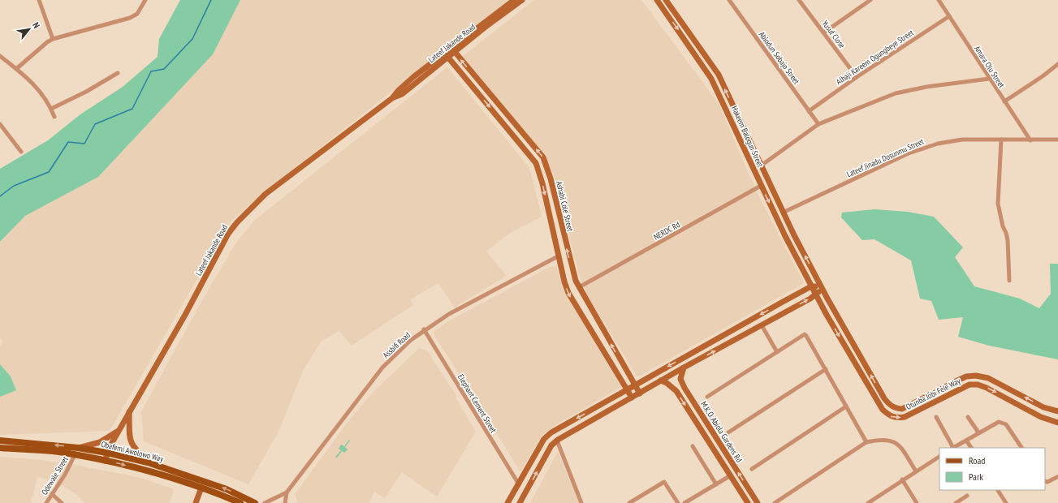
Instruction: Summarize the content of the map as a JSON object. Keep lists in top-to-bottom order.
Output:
{
  "streets": {
    "main road": ["Obafemi Awolowo Way"],
    "street": [
      "Yusuf Close",
      "Lateef Jakande Road",
      "Alhaji Kareem Ogungbeye Street",
      "Abiodun Sobajo Street",
      "Amara Olu Street",
      "Hakeem Balogun Street",
      "Lateef Jinadu Dosunmu Street",
      "Ashabi Cole Street",
      "NERDC Rd",
      "Assbifi Road",
      "Otunba Jobi Fele Way",
      "Elephant Cement Street",
      "M.K.O. Abiola Gardens Rd",
      "Odewale Street"
    ]
  },
  "crossings": [
    ["Yusuf Close", "Alhaji Kareem Ogungbeye Street"],
    ["Lateef Jakande Road", "Ashabi Cole Street"],
    ["Lateef Jakande Road", "Obafemi Awolowo Way"],
    ["Alhaji Kareem Ogungbeye Street", "Abiodun Sobajo Street"],
    ["Alhaji Kareem Ogungbeye Street", "Amara Olu Street"],
    ["Abiodun Sobajo Street", "Hakeem Balogun Street"],
    ["Amara Olu Street", "Hakeem Balogun Street"],
    ["Amara Olu Street", "Lateef Jinadu Dosunmu Street"],
    ["Hakeem Balogun Street", "Lateef Jinadu Dosunmu Street"],
    ["Hakeem Balogun Street", "NERDC Rd"],
    ["Hakeem Balogun Street", "Otunba Jobi Fele Way"],
    ["Ashabi Cole Street", "NERDC Rd"],
    ["Assbifi Road", "Elephant Cement Street"],
    ["Obafemi Awolowo Way", "Odewale Street"]
  ],
  "legend": ["Road", "Park"],
  "north": "top right"
}
